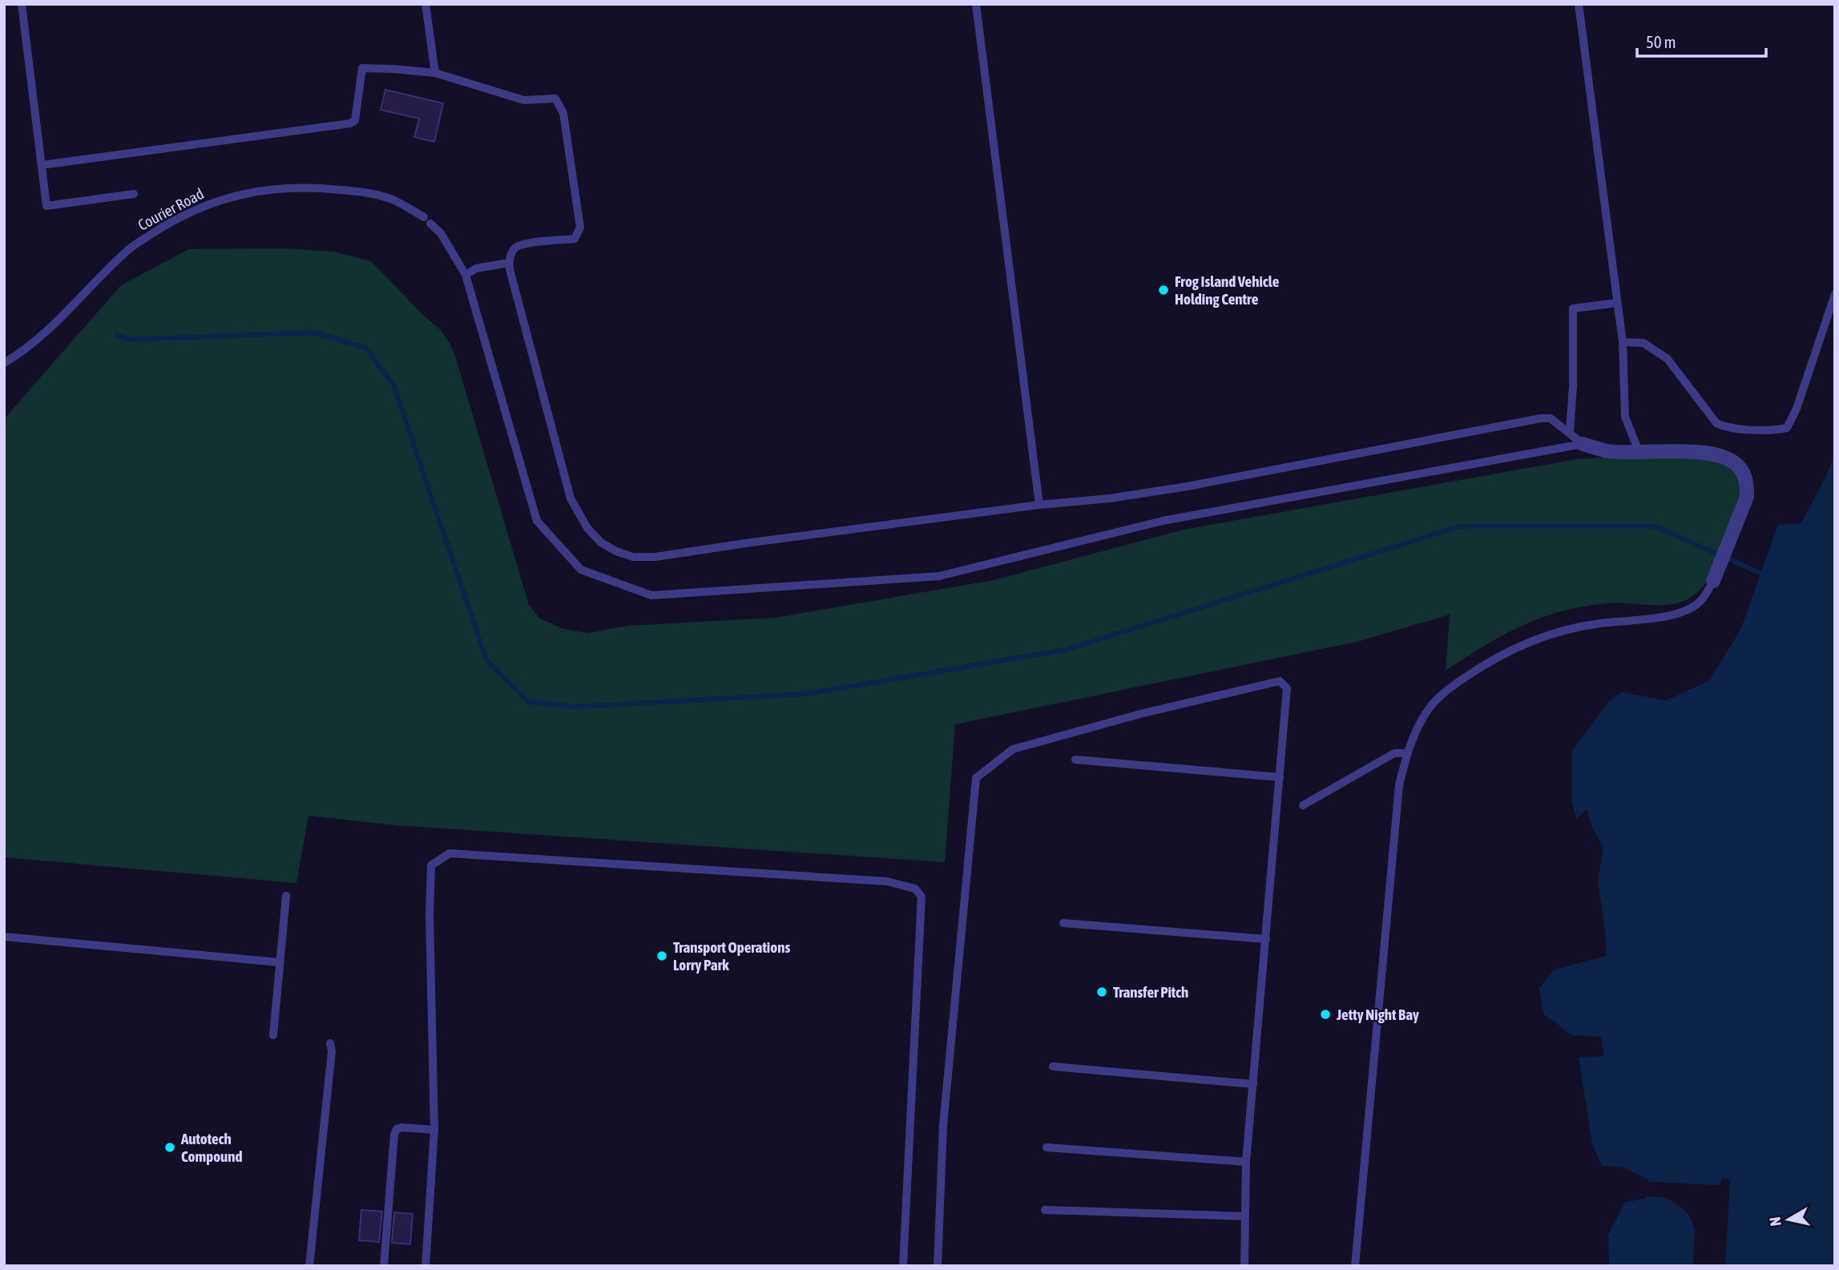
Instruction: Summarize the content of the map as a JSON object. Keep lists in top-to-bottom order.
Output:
{
  "streets": {
    "lane": ["Courier Road"]
  },
  "places": [
    "Frog Island Vehicle Holding Centre",
    "Transport Operations Lorry Park",
    "Transfer Pitch",
    "Jetty Night Bay",
    "Autotech Compound"
  ],
  "scale_bar": "50 m",
  "north": "left"
}
